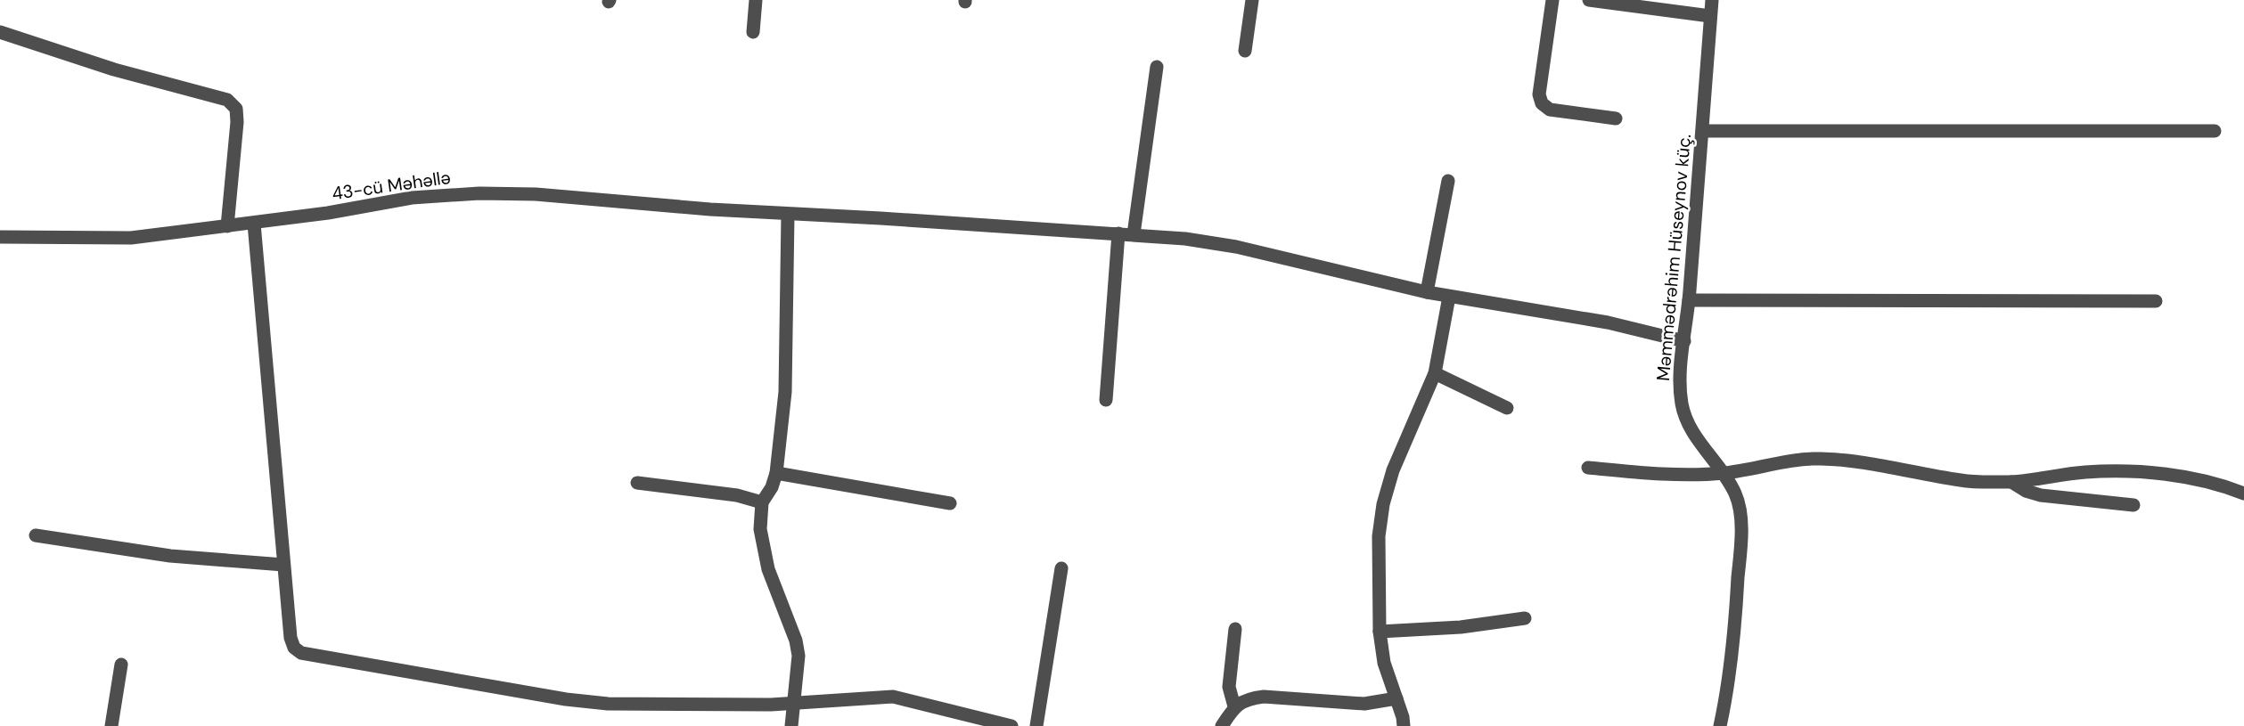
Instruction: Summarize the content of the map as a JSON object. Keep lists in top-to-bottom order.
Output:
{
  "streets": {
    "street": ["43-cü Məhəllə", "Məmmədrəhim Hüseynov küç."]
  },
  "crossings": [
    ["43-cü Məhəllə", "Məmmədrəhim Hüseynov küç."]
  ]
}
